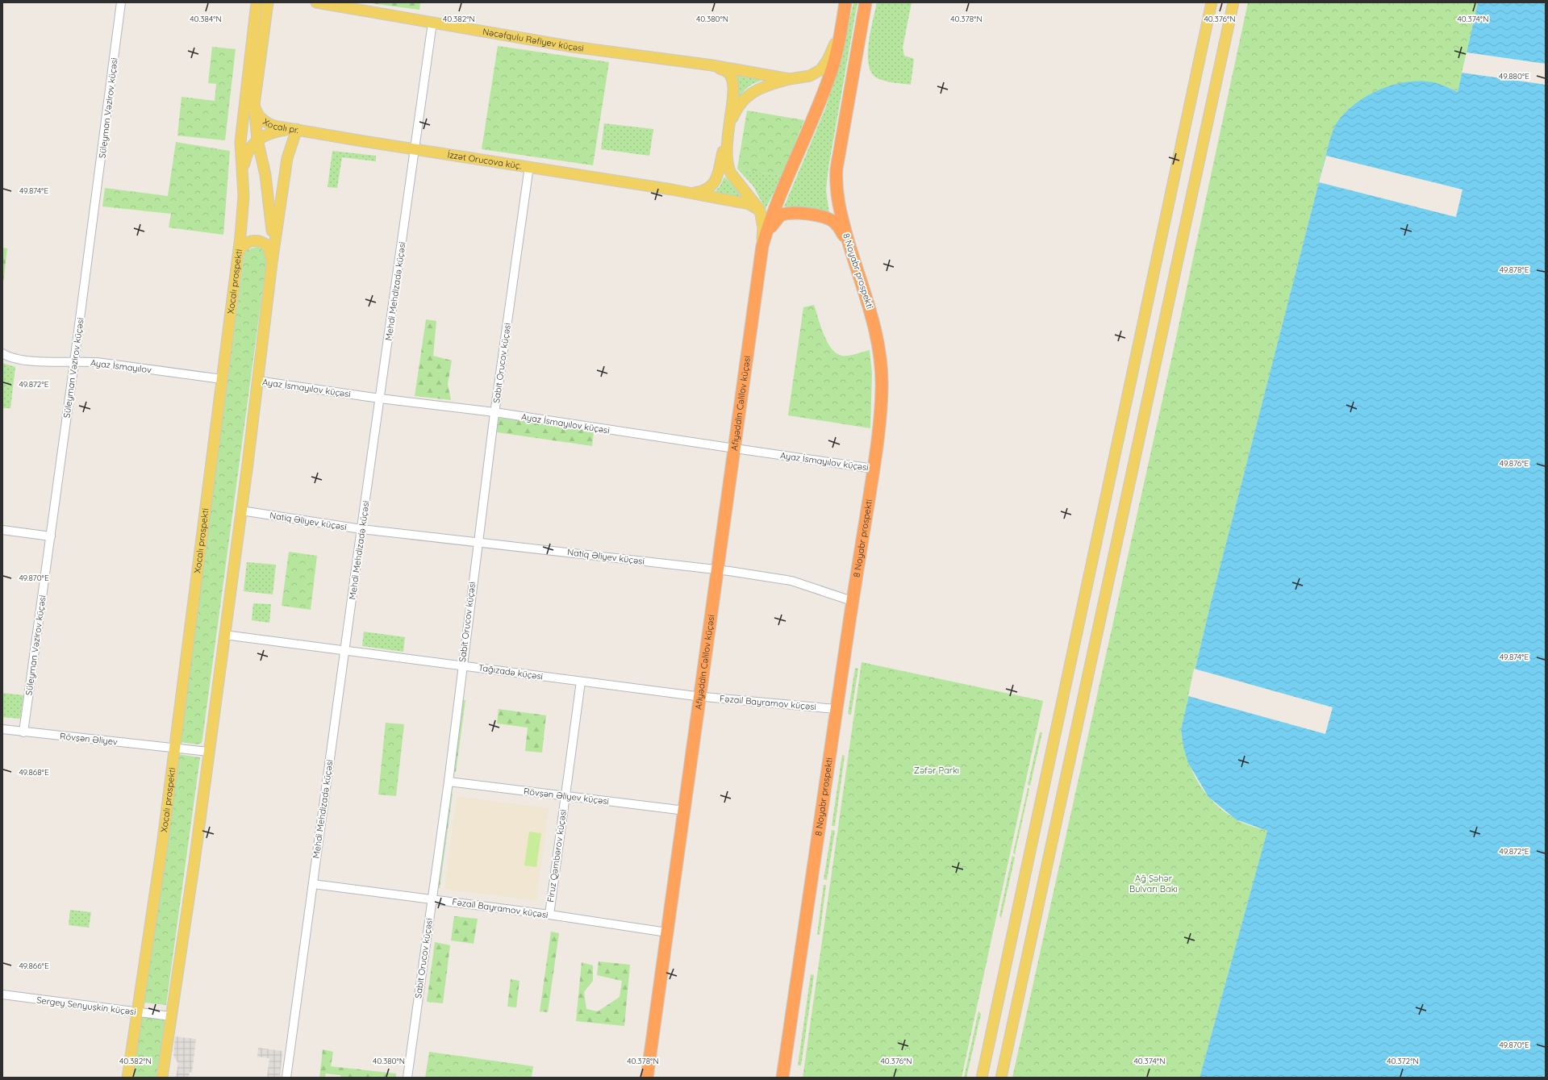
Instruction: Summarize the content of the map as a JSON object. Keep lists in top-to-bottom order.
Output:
{
  "streets": {
    "highway": ["8 Noyabr prospekti", "Afiyəddin Cəlilov küçəsi"],
    "main road": [
      "Nəcəfqulu Rəfiyev küçəsi",
      "Xocalı pr.",
      "İzzət Orucova küç.",
      "Xocalı prospekti"
    ],
    "street": [
      "Süleyman Vəzirov küçəsi",
      "Mehdi Mehdizadə küçəsi",
      "Sabit Orucov küçəsi",
      "Ayaz İsmayılov",
      "Ayaz İsmayılov küçəsi",
      "Natiq Əliyev küçəsi",
      "Tağızadə küçəsi",
      "Fəzail Bayramov küçəsi",
      "Rövşən Əliyev",
      "Rövşən Əliyev küçəsi",
      "Firuz Qəmbərov küçəsi",
      "Sergey Senyuşkin küçəsi"
    ]
  },
  "crossings": [
    ["Nəcəfqulu Rəfiyev küçəsi", "Mehdi Mehdizadə küçəsi"],
    ["Süleyman Vəzirov küçəsi", "Ayaz İsmayılov"],
    ["Süleyman Vəzirov küçəsi", "Rövşən Əliyev"],
    ["Xocalı pr.", "İzzət Orucova küç."],
    ["Xocalı pr.", "Xocalı prospekti"],
    ["İzzət Orucova küç.", "Mehdi Mehdizadə küçəsi"],
    ["İzzət Orucova küç.", "Sabit Orucov küçəsi"],
    ["8 Noyabr prospekti", "Ayaz İsmayılov küçəsi"],
    ["8 Noyabr prospekti", "Natiq Əliyev küçəsi"],
    ["8 Noyabr prospekti", "Fəzail Bayramov küçəsi"],
    ["Xocalı prospekti", "Ayaz İsmayılov"],
    ["Xocalı prospekti", "Rövşən Əliyev"],
    ["Xocalı prospekti", "Sergey Senyuşkin küçəsi"],
    ["Mehdi Mehdizadə küçəsi", "Ayaz İsmayılov küçəsi"],
    ["Mehdi Mehdizadə küçəsi", "Natiq Əliyev küçəsi"],
    ["Mehdi Mehdizadə küçəsi", "Tağızadə küçəsi"],
    ["Mehdi Mehdizadə küçəsi", "Fəzail Bayramov küçəsi"],
    ["Sabit Orucov küçəsi", "Ayaz İsmayılov küçəsi"],
    ["Sabit Orucov küçəsi", "Natiq Əliyev küçəsi"],
    ["Sabit Orucov küçəsi", "Tağızadə küçəsi"],
    ["Sabit Orucov küçəsi", "Fəzail Bayramov küçəsi"],
    ["Sabit Orucov küçəsi", "Rövşən Əliyev küçəsi"],
    ["Ayaz İsmayılov küçəsi", "Afiyəddin Cəlilov küçəsi"],
    ["Afiyəddin Cəlilov küçəsi", "Natiq Əliyev küçəsi"],
    ["Afiyəddin Cəlilov küçəsi", "Tağızadə küçəsi"],
    ["Afiyəddin Cəlilov küçəsi", "Fəzail Bayramov küçəsi"],
    ["Afiyəddin Cəlilov küçəsi", "Rövşən Əliyev küçəsi"],
    ["Tağızadə küçəsi", "Fəzail Bayramov küçəsi"],
    ["Tağızadə küçəsi", "Firuz Qəmbərov küçəsi"],
    ["Fəzail Bayramov küçəsi", "Firuz Qəmbərov küçəsi"],
    ["Rövşən Əliyev küçəsi", "Firuz Qəmbərov küçəsi"]
  ],
  "parks": ["Zəfər Parkı", "Ağ Şəhər Bulvarı Bakı"],
  "coordinates": [
    "40.384°N",
    "40.382°N",
    "40.380°N",
    "40.378°N",
    "40.376°N",
    "40.374°N",
    "49.880°E",
    "49.874°E",
    "49.878°E",
    "49.872°E",
    "49.876°E",
    "49.870°E",
    "49.868°E",
    "49.866°E",
    "40.372°N"
  ]
}
